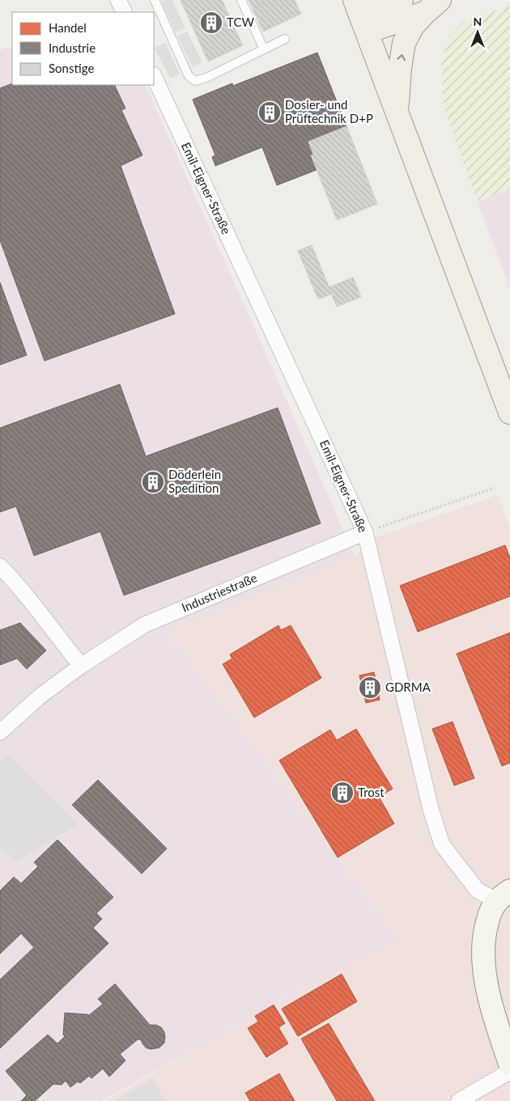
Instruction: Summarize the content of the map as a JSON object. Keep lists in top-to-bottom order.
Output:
{
  "streets": {
    "main road": ["Emil-Eigner-Straße"],
    "street": ["Industriestraße"]
  },
  "crossings": [
    ["Emil-Eigner-Straße", "Industriestraße"]
  ],
  "places": {
    "building": [
      "TCW",
      "Dosier- und Prüftechnik D+P",
      "Döderlein Spedition",
      "GDRMA",
      "Trost"
    ]
  },
  "legend": ["Handel", "Industrie", "Sonstige"],
  "north": "top"
}
